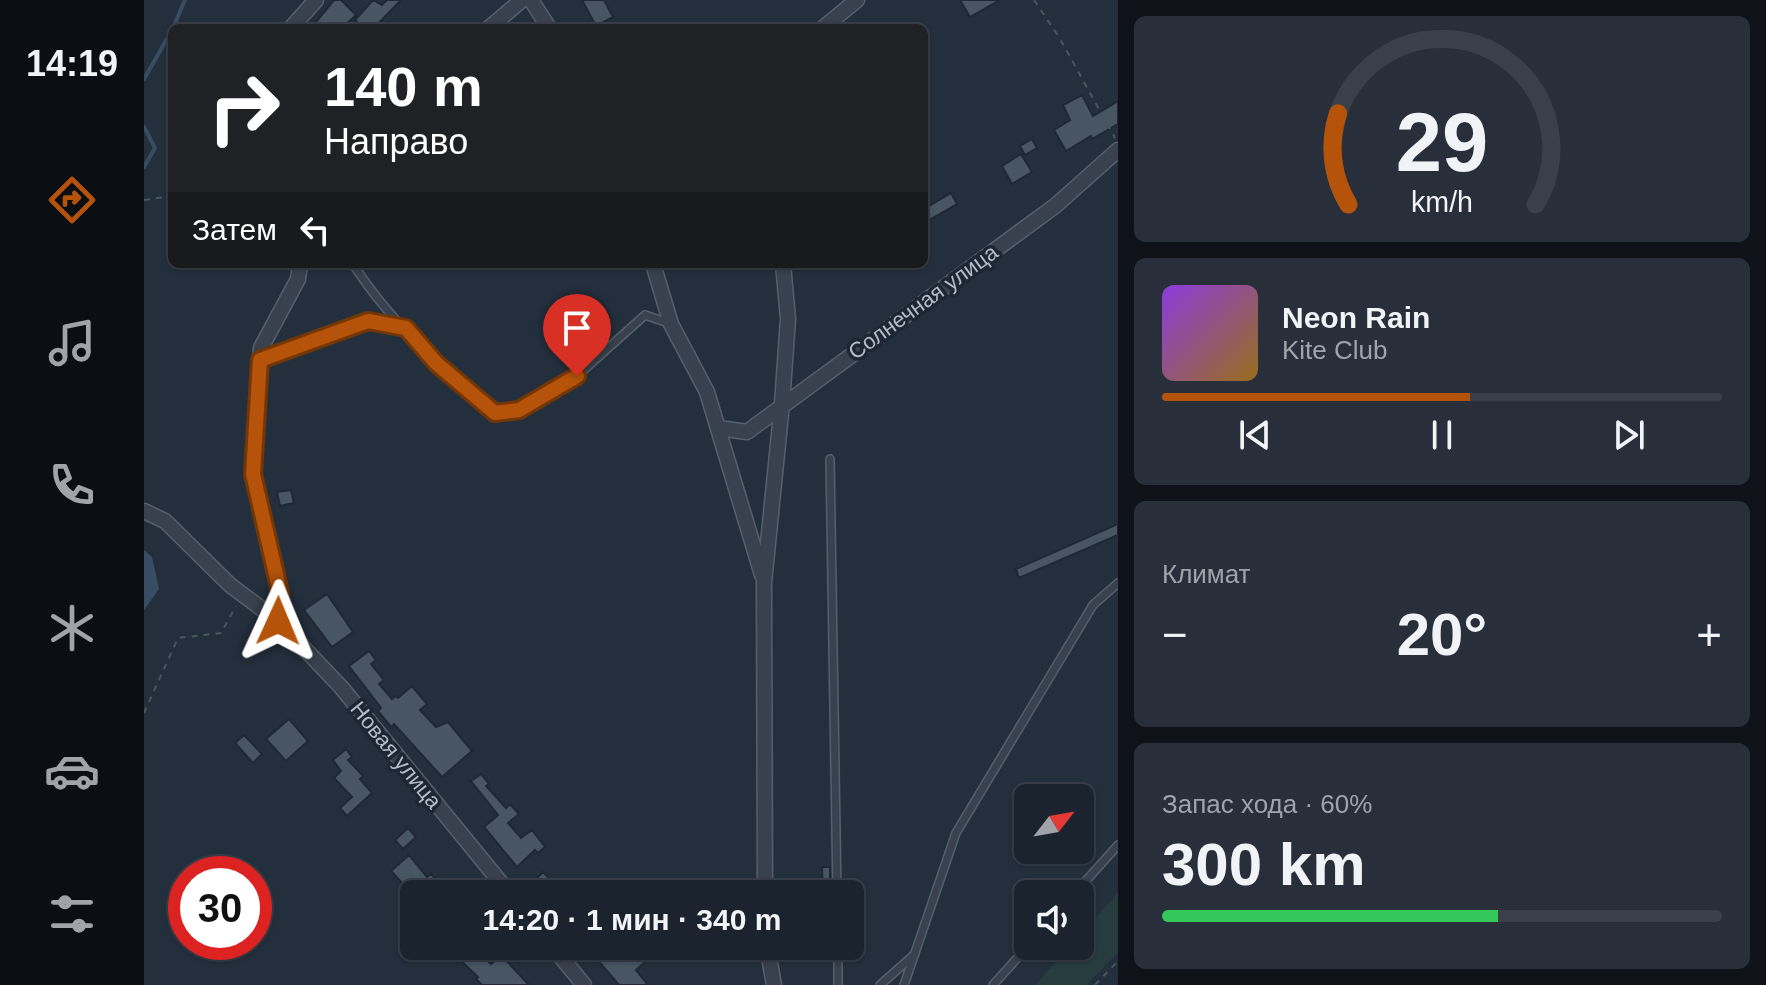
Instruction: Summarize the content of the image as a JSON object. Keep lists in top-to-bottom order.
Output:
{
  "streets": {
    "street": ["Солнечная улица", "Новая улица"]
  },
  "north": "top right",
  "page": {
    "tabs": "14:19",
    "turn": ["140 m", "Направо"],
    "then": "Затем",
    "song": ["Neon Rain", "Kite Club"],
    "tile": [
      "Климат",
      ["Запас хода · 60%", "300 km"]
    ],
    "heat": ["−", "20°", "+"],
    "limit": "30",
    "trip": "14:20 · 1 мин · 340 m",
    "gauge": ["29", "km/h"]
  }
}
